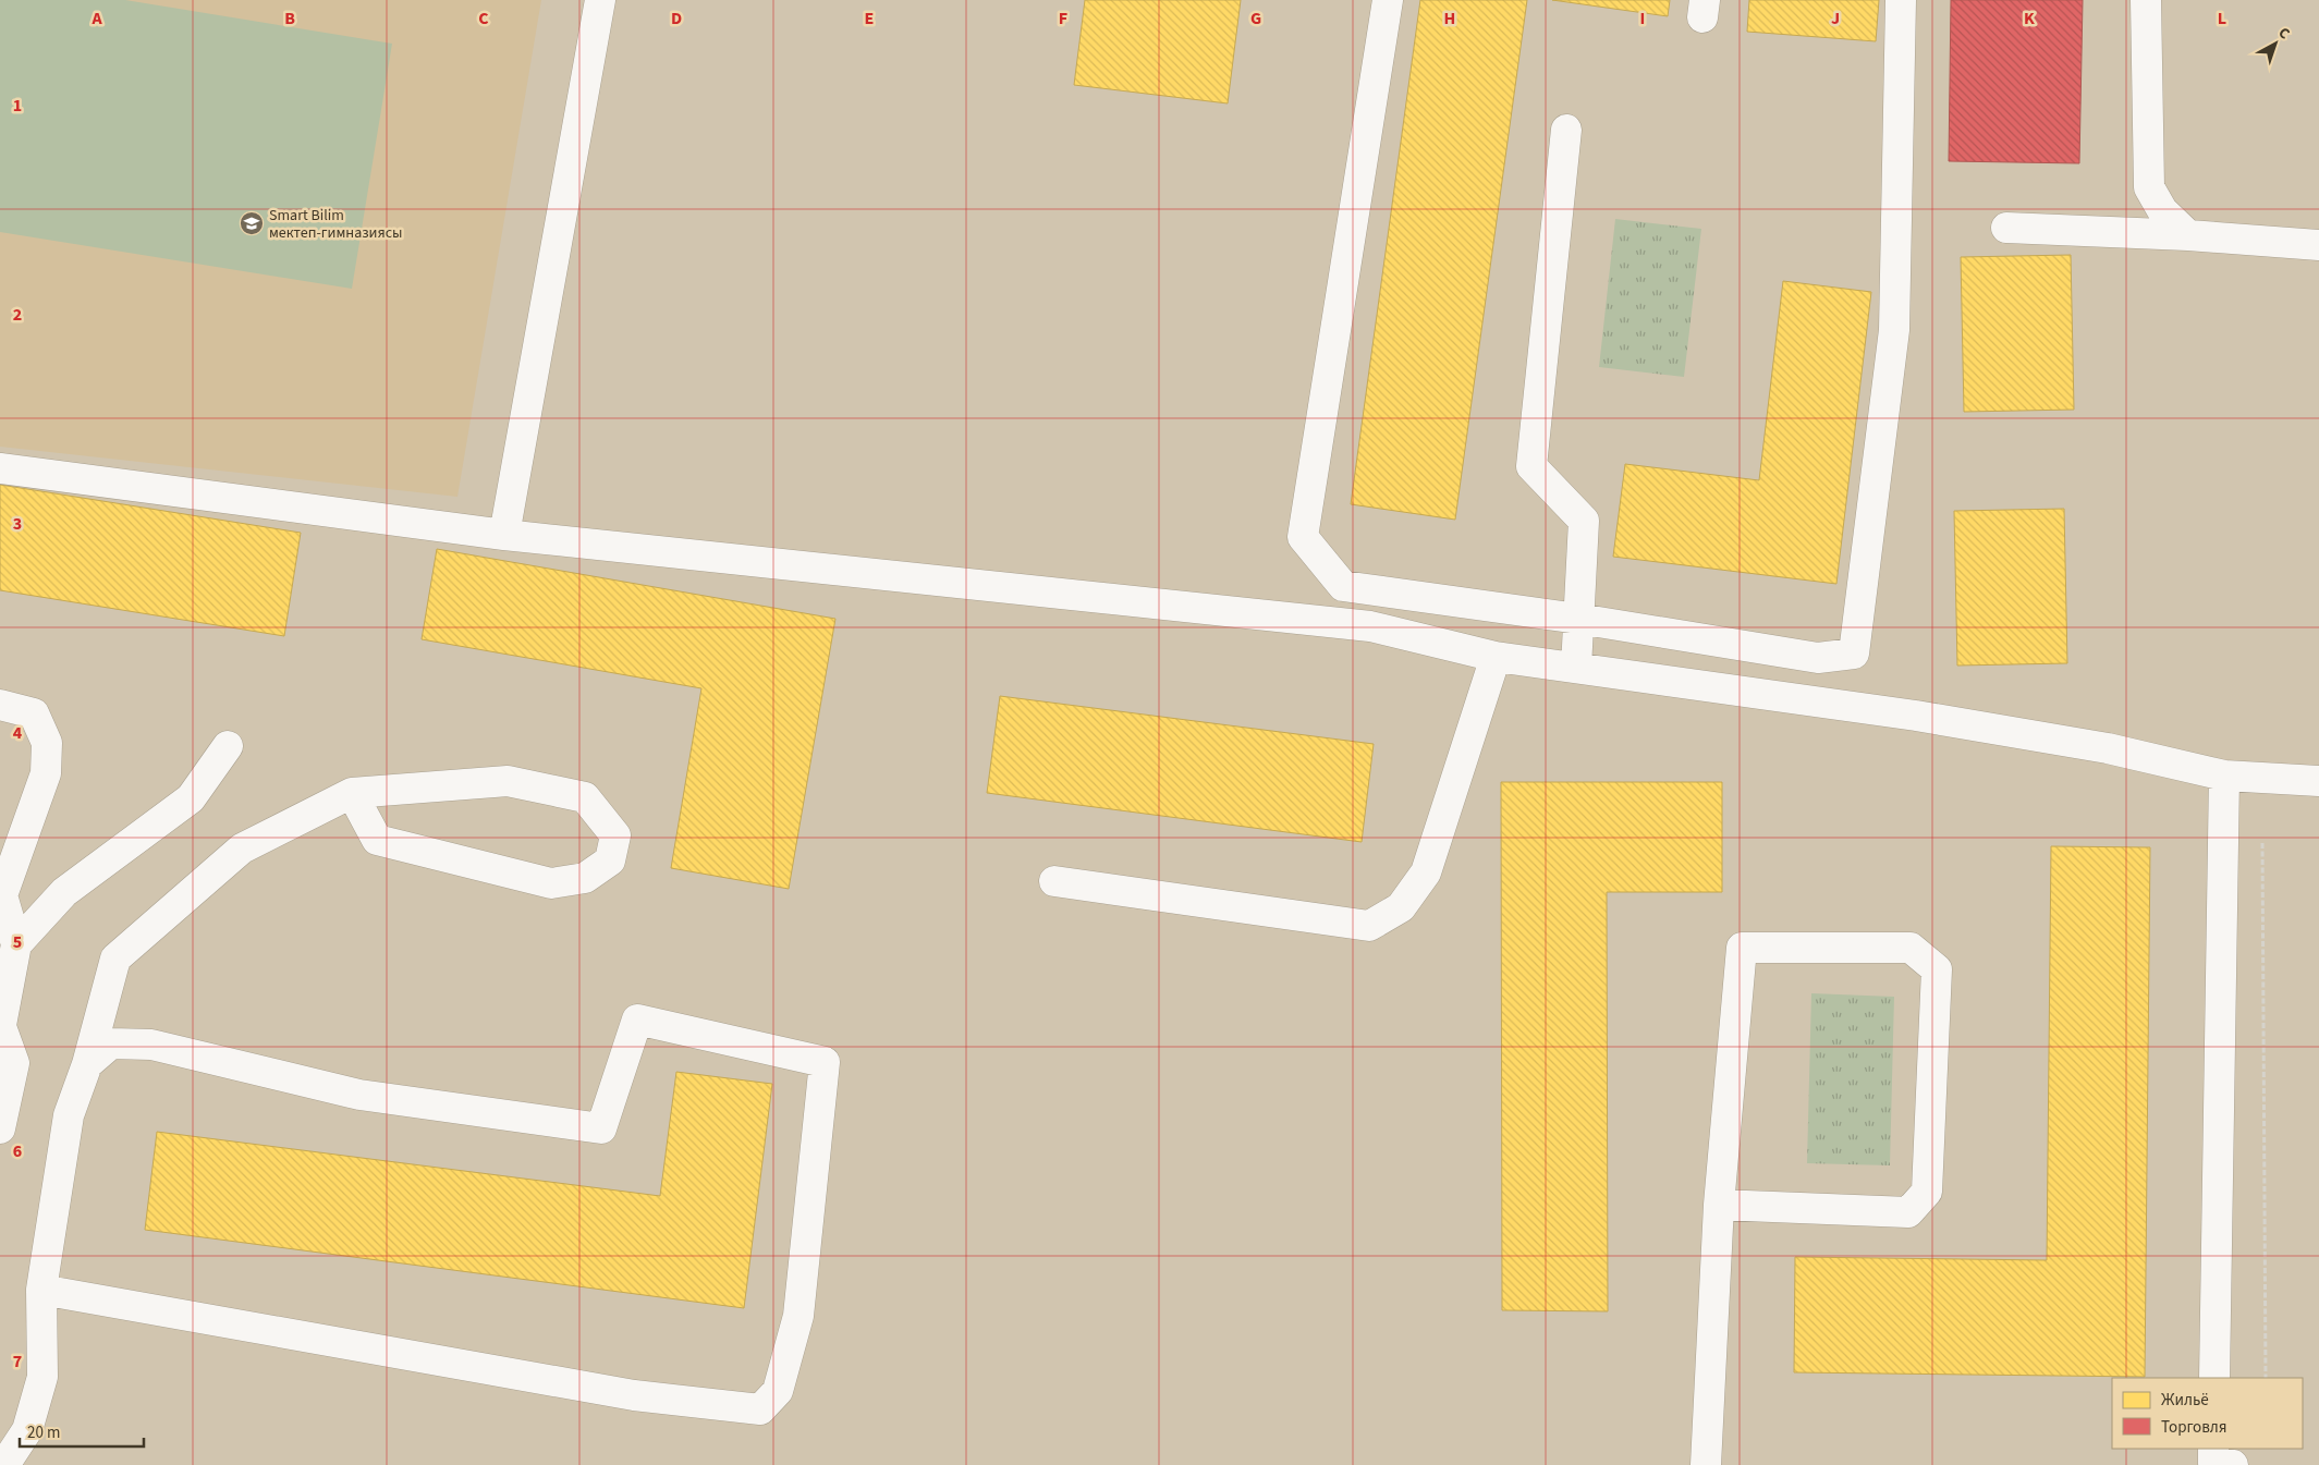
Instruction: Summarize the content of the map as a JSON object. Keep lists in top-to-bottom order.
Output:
{
  "places": {
    "school or university": ["Smart Bilim мектеп-гимназиясы"]
  },
  "legend": ["Жильё", "Торговля"],
  "scale_bar": "20 m",
  "north": "top right",
  "grid": {
    "columns": [
      "A",
      "B",
      "C",
      "D",
      "E",
      "F",
      "G",
      "H",
      "I",
      "J",
      "K",
      "L"
    ],
    "rows": [
      "1",
      "2",
      "3",
      "4",
      "5",
      "6",
      "7"
    ]
  }
}
